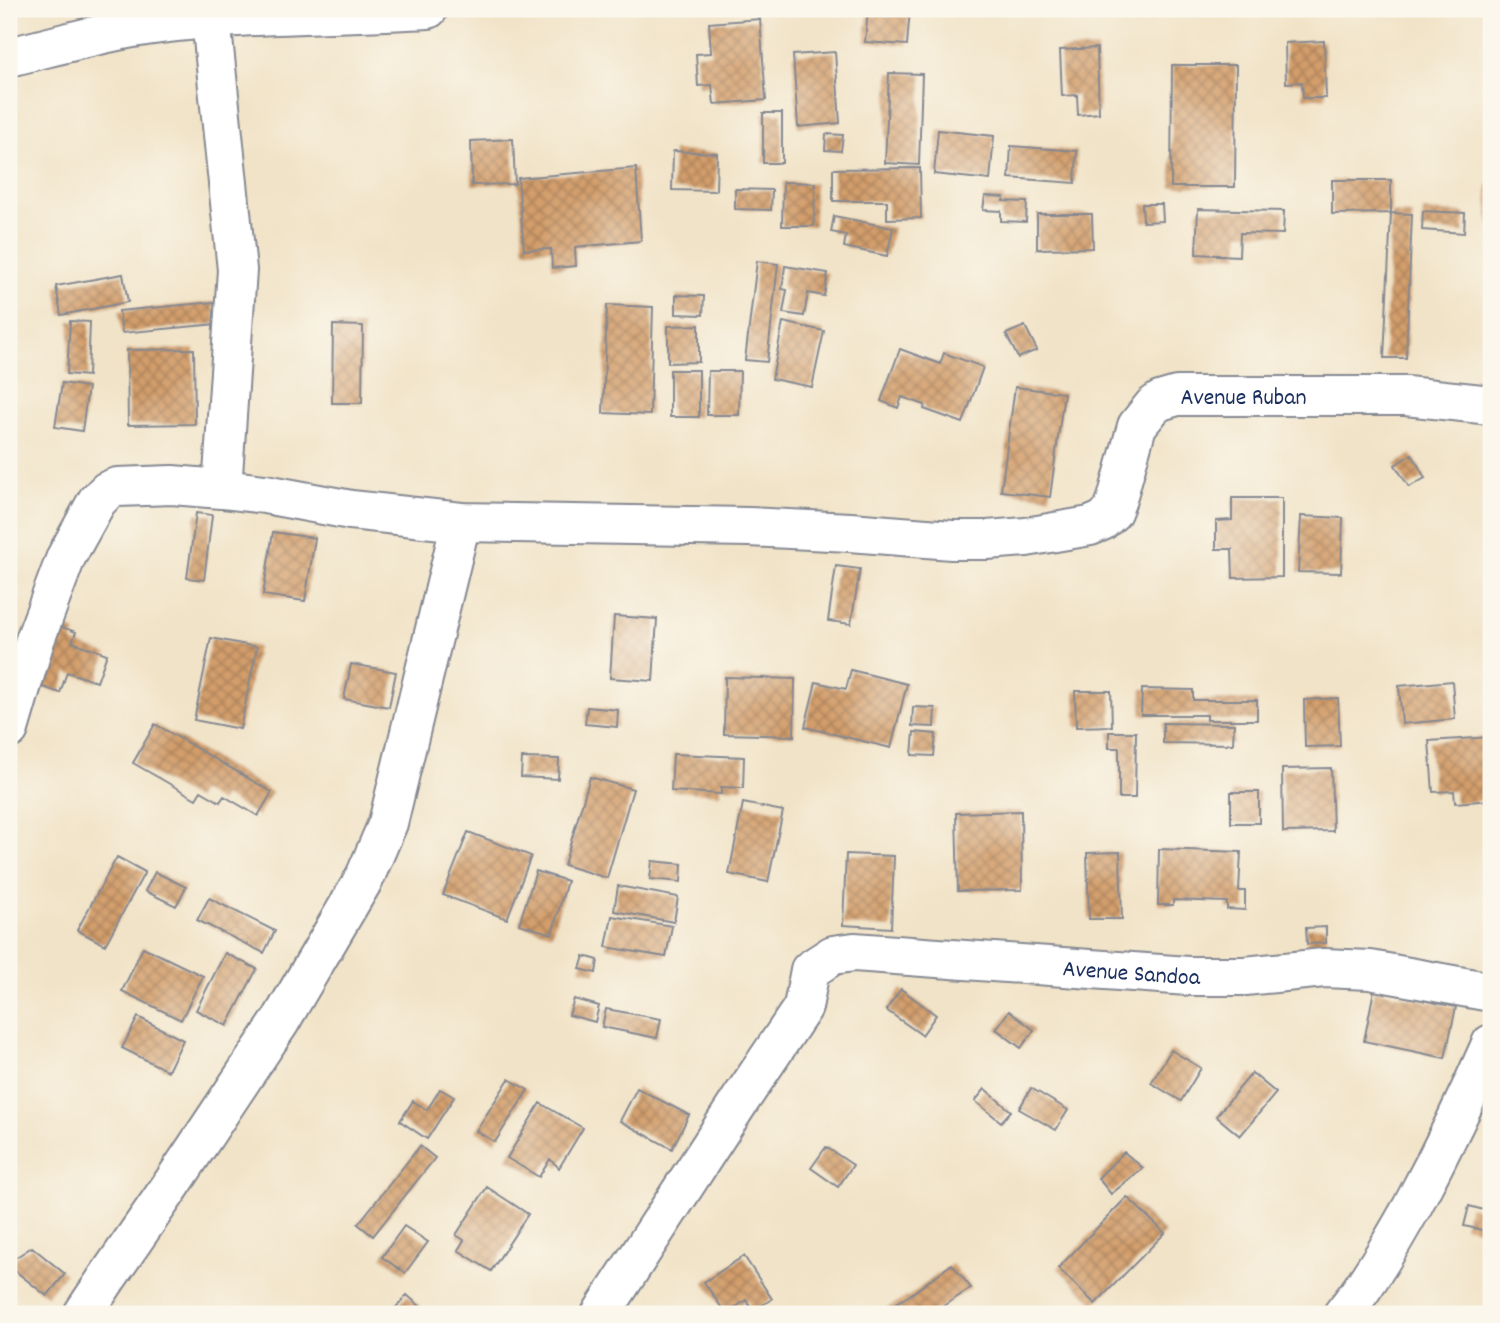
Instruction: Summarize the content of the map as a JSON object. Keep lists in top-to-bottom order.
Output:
{
  "streets": {
    "street": ["Avenue Ruban", "Avenue Sandoa"]
  }
}
